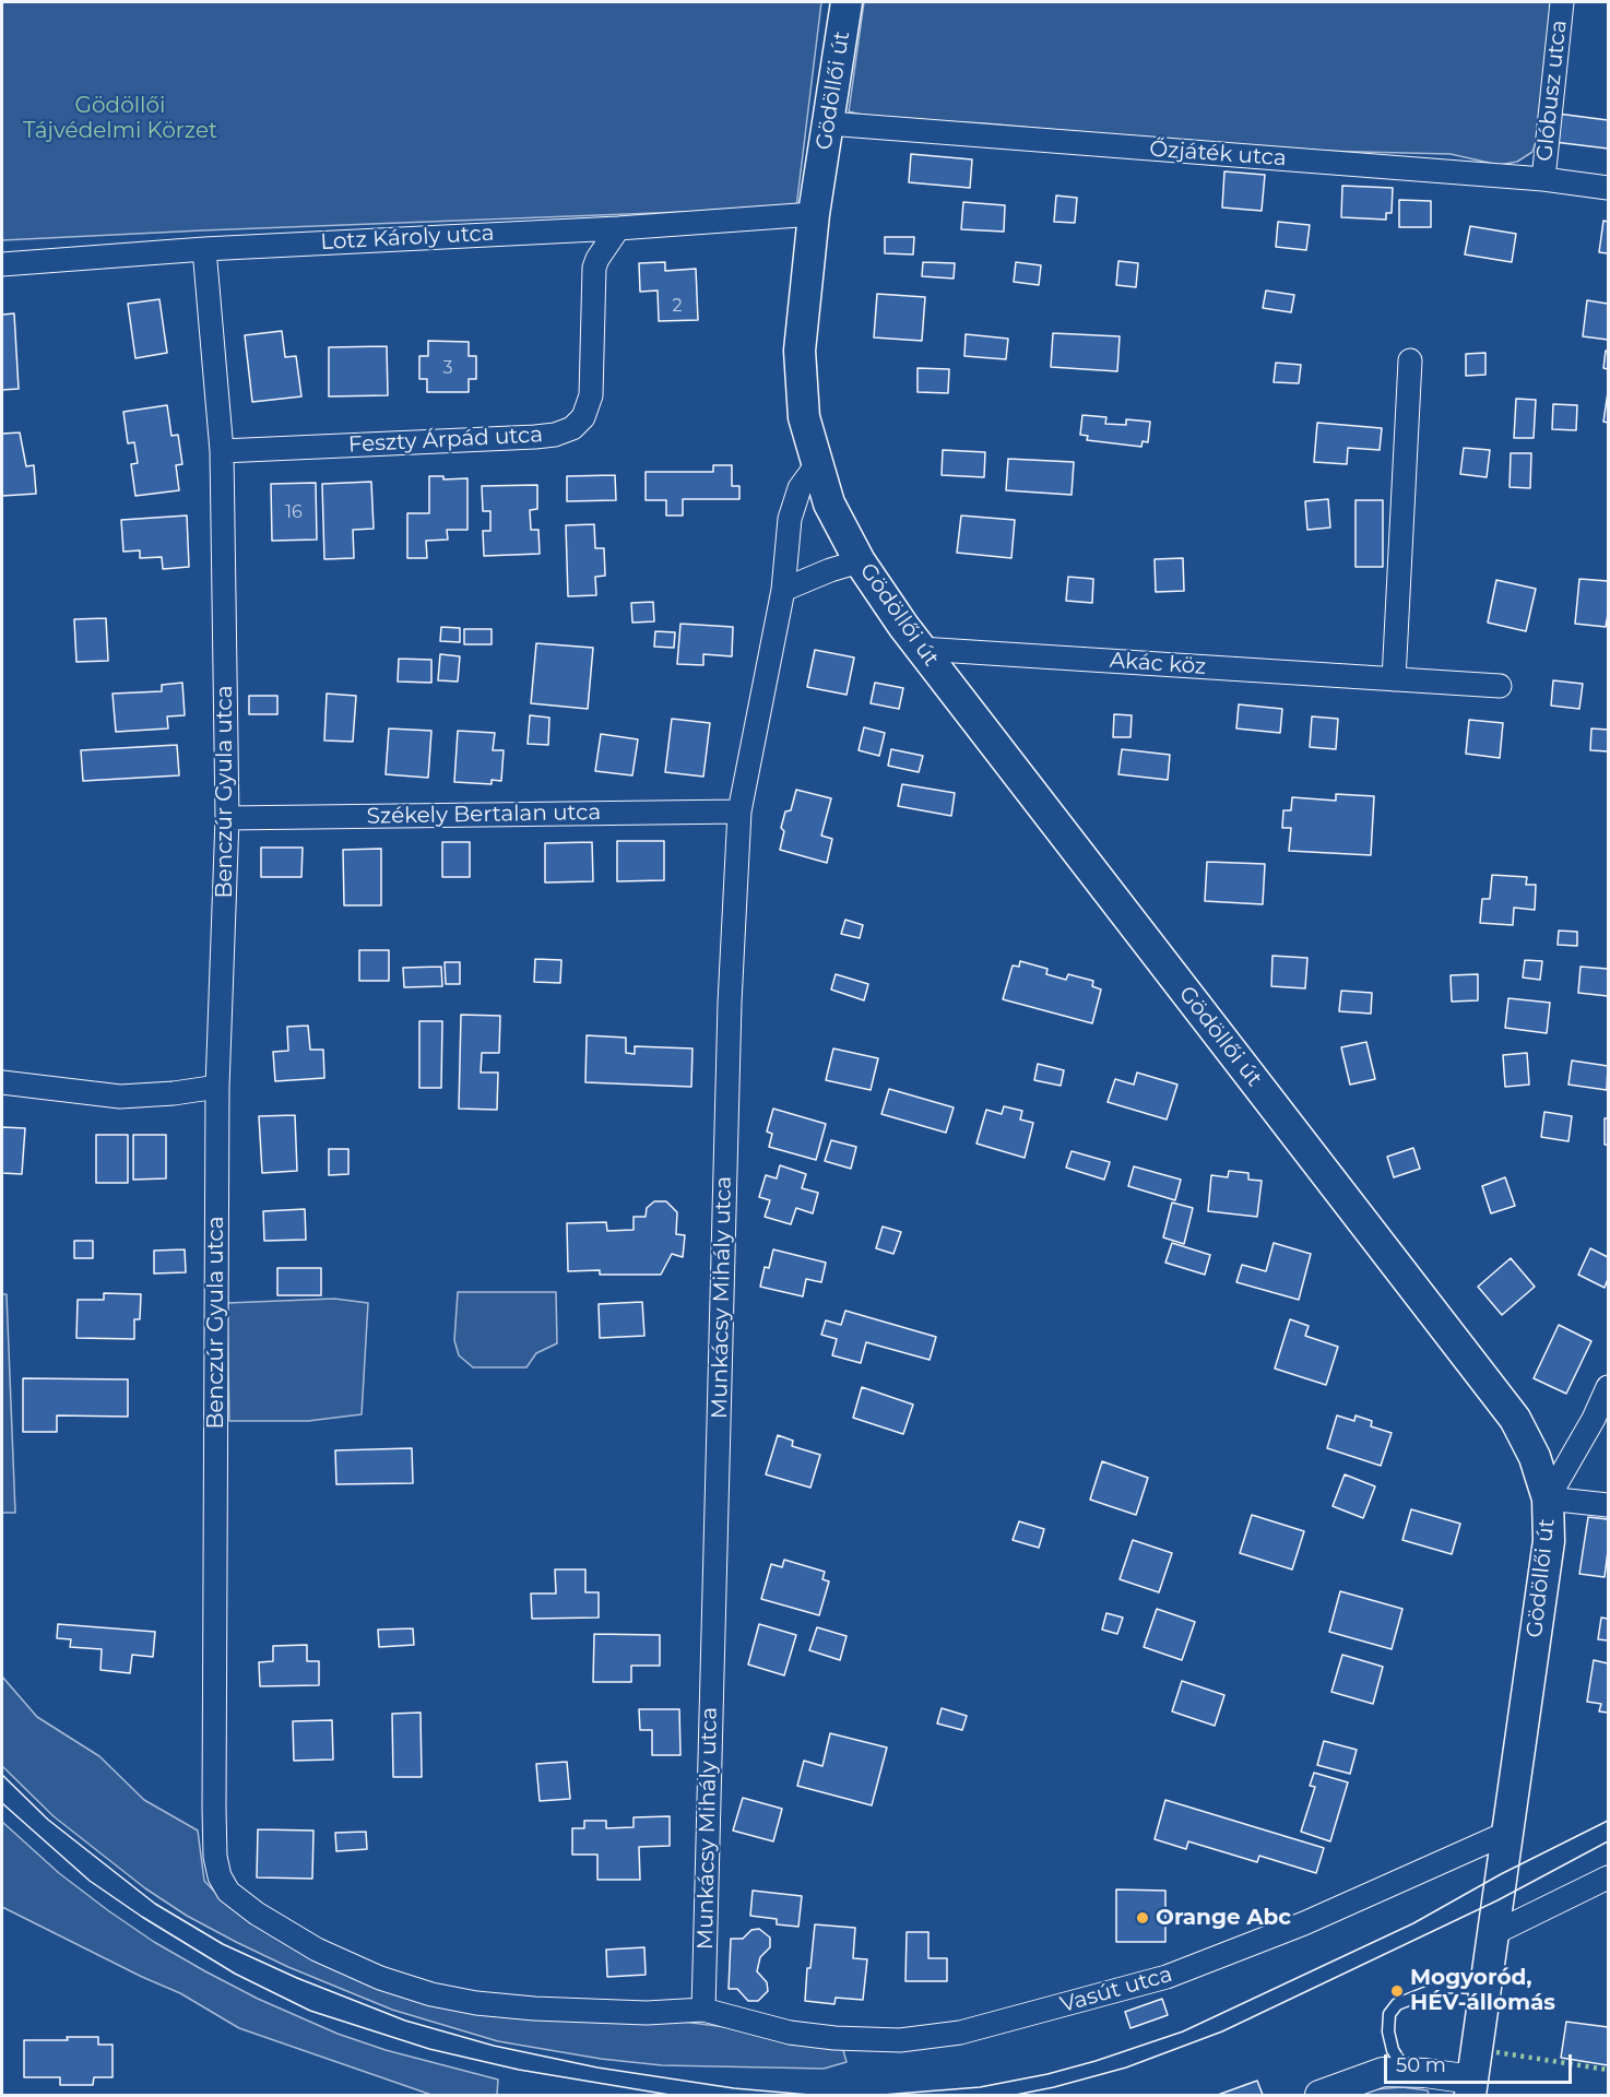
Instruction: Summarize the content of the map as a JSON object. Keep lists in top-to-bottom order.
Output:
{
  "streets": {
    "main road": ["Gödöllői út"],
    "street": [
      "Glóbusz utca",
      "Őzjáték utca",
      "Lotz Károly utca",
      "Feszty Árpád utca",
      "Akác köz",
      "Benczúr Gyula utca",
      "Székely Bertalan utca",
      "Munkácsy Mihály utca",
      "Vasút utca"
    ]
  },
  "crossings": [
    ["Gödöllői út", "Őzjáték utca"],
    ["Gödöllői út", "Lotz Károly utca"],
    ["Gödöllői út", "Akác köz"],
    ["Gödöllői út", "Munkácsy Mihály utca"],
    ["Gödöllői út", "Vasút utca"],
    ["Glóbusz utca", "Őzjáték utca"],
    ["Lotz Károly utca", "Feszty Árpád utca"],
    ["Lotz Károly utca", "Benczúr Gyula utca"],
    ["Feszty Árpád utca", "Benczúr Gyula utca"],
    ["Benczúr Gyula utca", "Székely Bertalan utca"],
    ["Benczúr Gyula utca", "Munkácsy Mihály utca"],
    ["Benczúr Gyula utca", "Vasút utca"],
    ["Székely Bertalan utca", "Munkácsy Mihály utca"],
    ["Munkácsy Mihály utca", "Vasút utca"]
  ],
  "parks": ["Gödöllői Tájvédelmi Körzet"],
  "places": ["Orange Abc", "Mogyoród, HÉV-állomás"],
  "house_numbers": ["2", "3", "16"],
  "scale_bar": "50 m"
}
